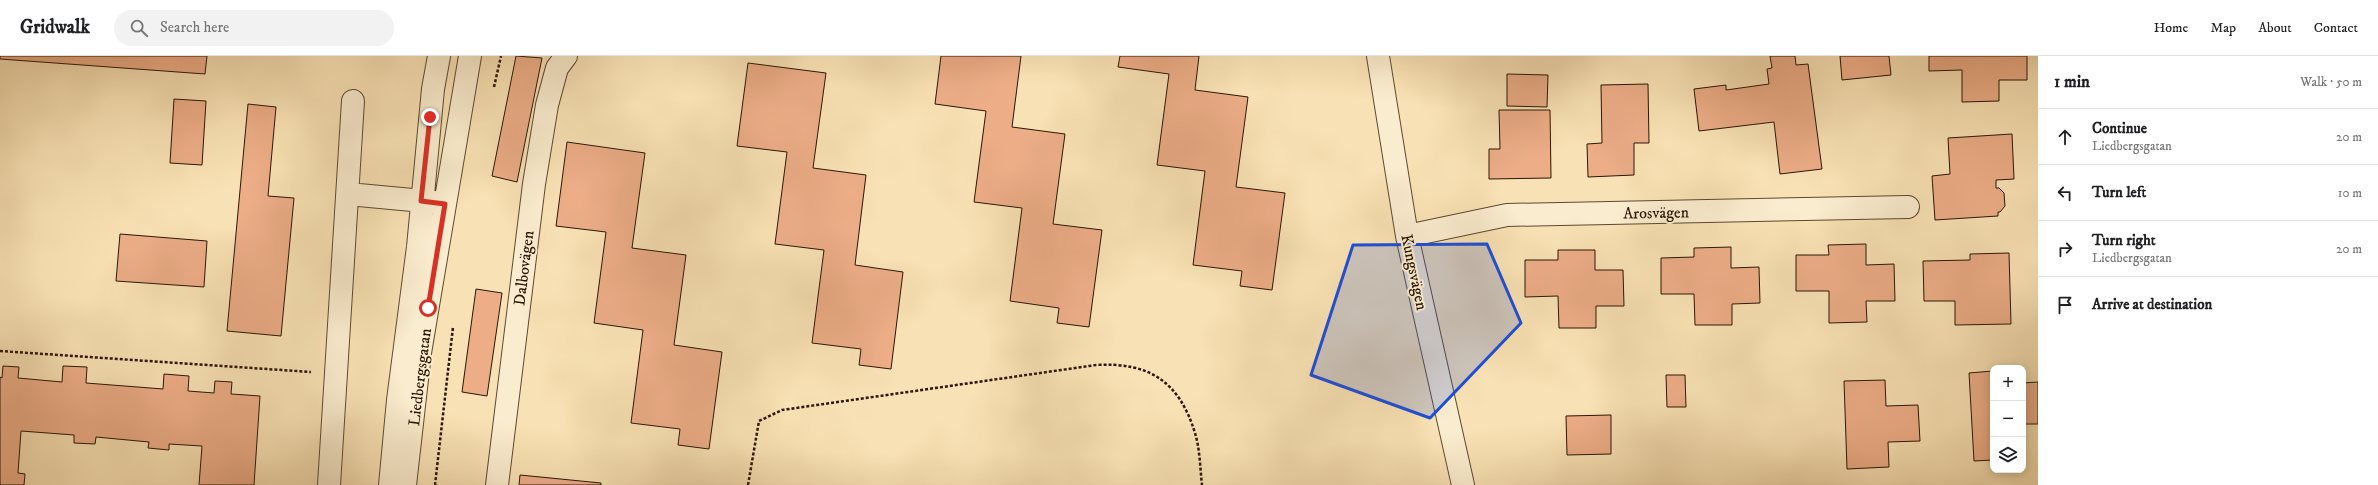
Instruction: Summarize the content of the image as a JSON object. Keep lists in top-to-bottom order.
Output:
{
  "streets": {
    "street": [
      "Arosvägen",
      "Dalbovägen",
      "Kungsvägen",
      "Liedbergsgatan"
    ]
  },
  "crossings": [
    ["Arosvägen", "Kungsvägen"]
  ],
  "page": {
    "header": "Gridwalk",
    "search": "Search here",
    "nav": [
      "Home",
      "Map",
      "About",
      "Contact"
    ],
    "heading": ["1 min", "Walk · 50 m"],
    "list": [
      ["Continue", "Liedbergsgatan", "20 m"],
      ["Turn left", "10 m"],
      ["Turn right", "Liedbergsgatan", "20 m"],
      "Arrive at destination"
    ],
    "map_buttons": ["+", "−"]
  }
}
